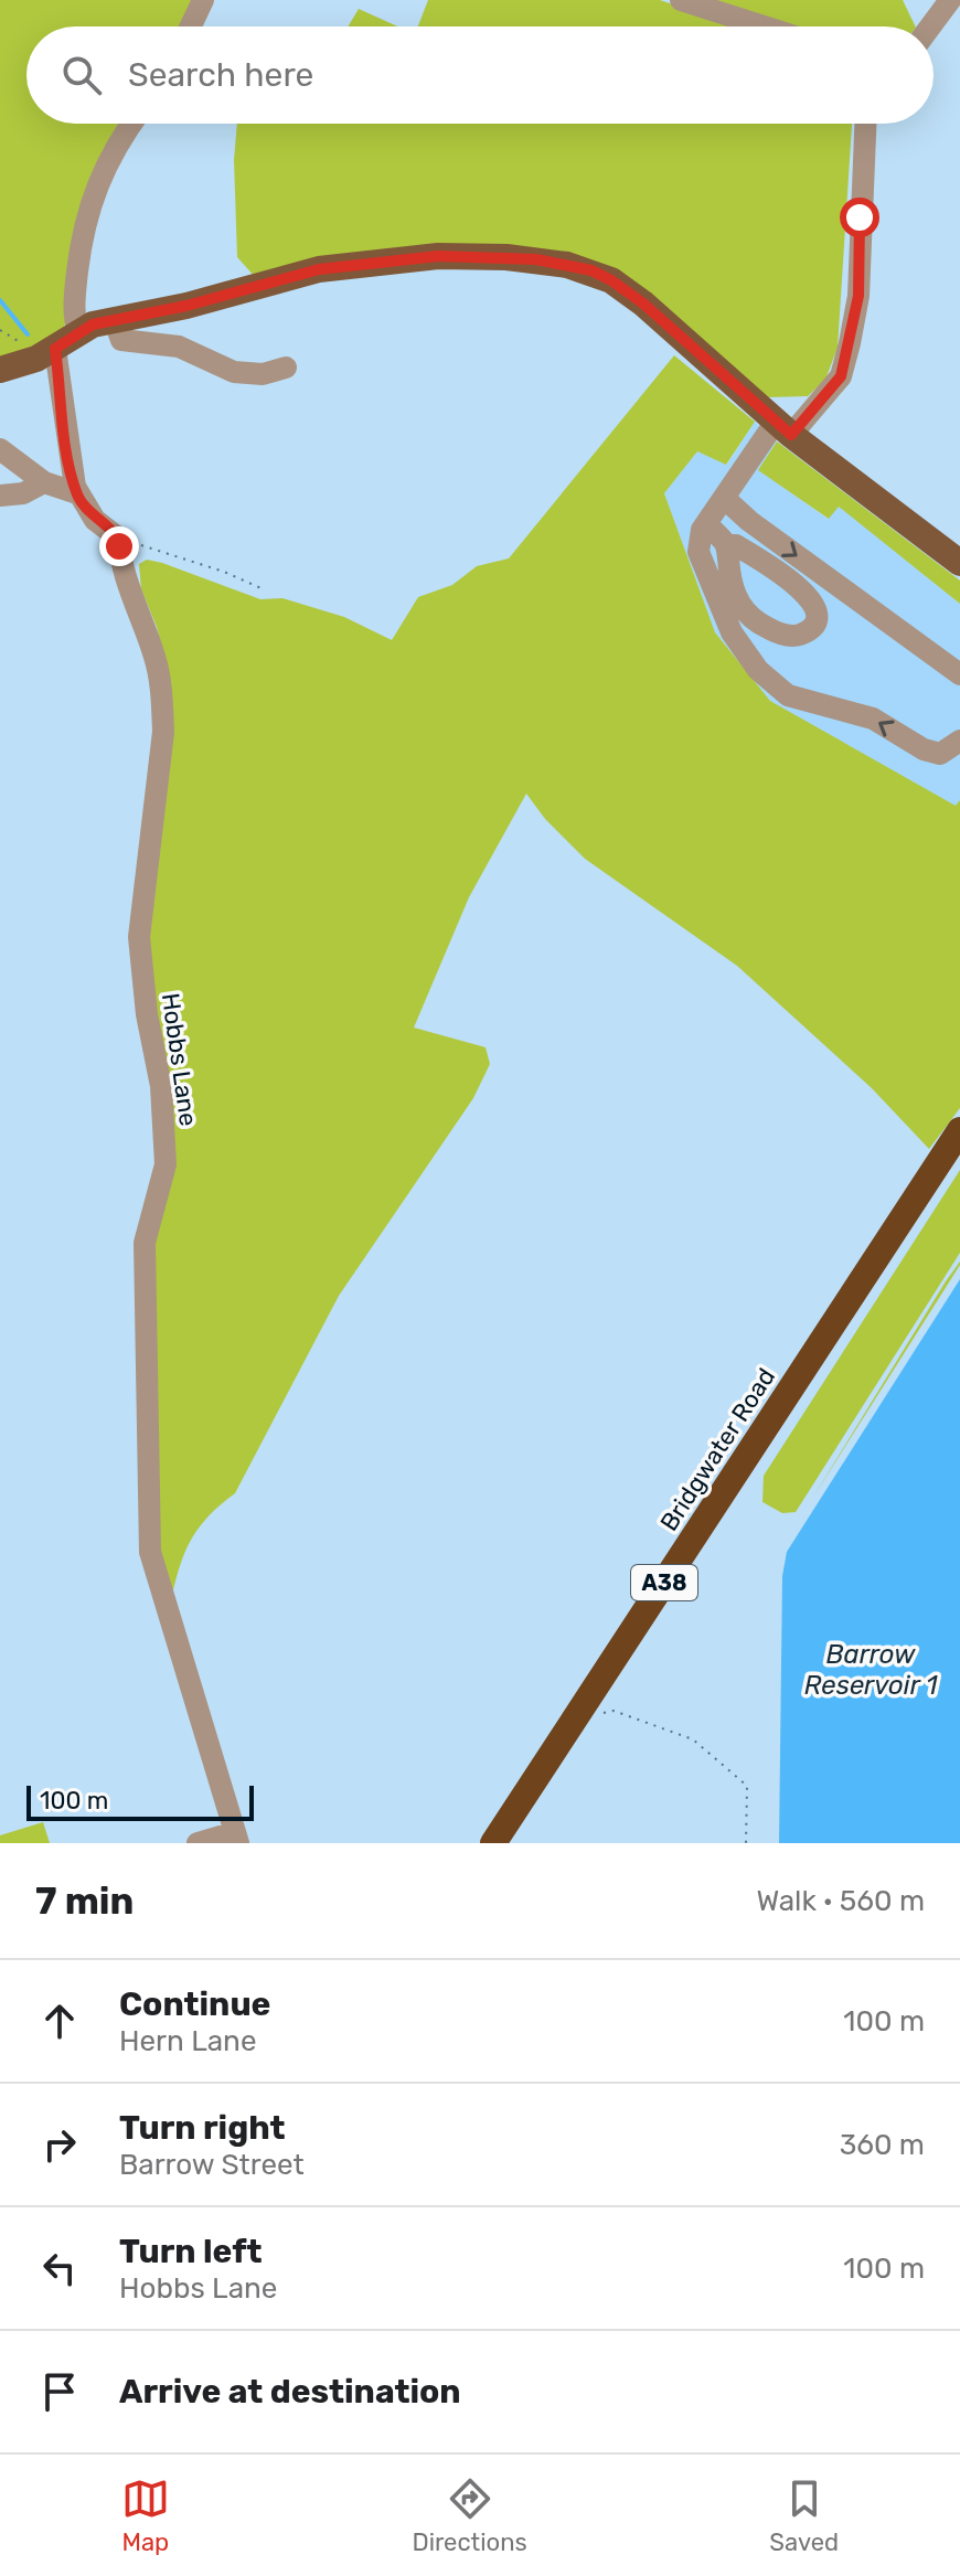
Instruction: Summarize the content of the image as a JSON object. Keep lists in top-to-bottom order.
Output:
{
  "streets": {
    "highway": ["Bridgwater Road", "A38"],
    "street": ["Hobbs Lane"]
  },
  "water": ["Barrow Reservoir 1"],
  "scale_bar": "100 m",
  "page": {
    "search": "Search here",
    "scale": "100 m",
    "heading": ["7 min", "Walk · 560 m"],
    "list": [
      ["Continue", "Hern Lane", "100 m"],
      ["Turn right", "Barrow Street", "360 m"],
      ["Turn left", "Hobbs Lane", "100 m"],
      "Arrive at destination"
    ],
    "nav": ["Map", "Directions", "Saved"]
  }
}
